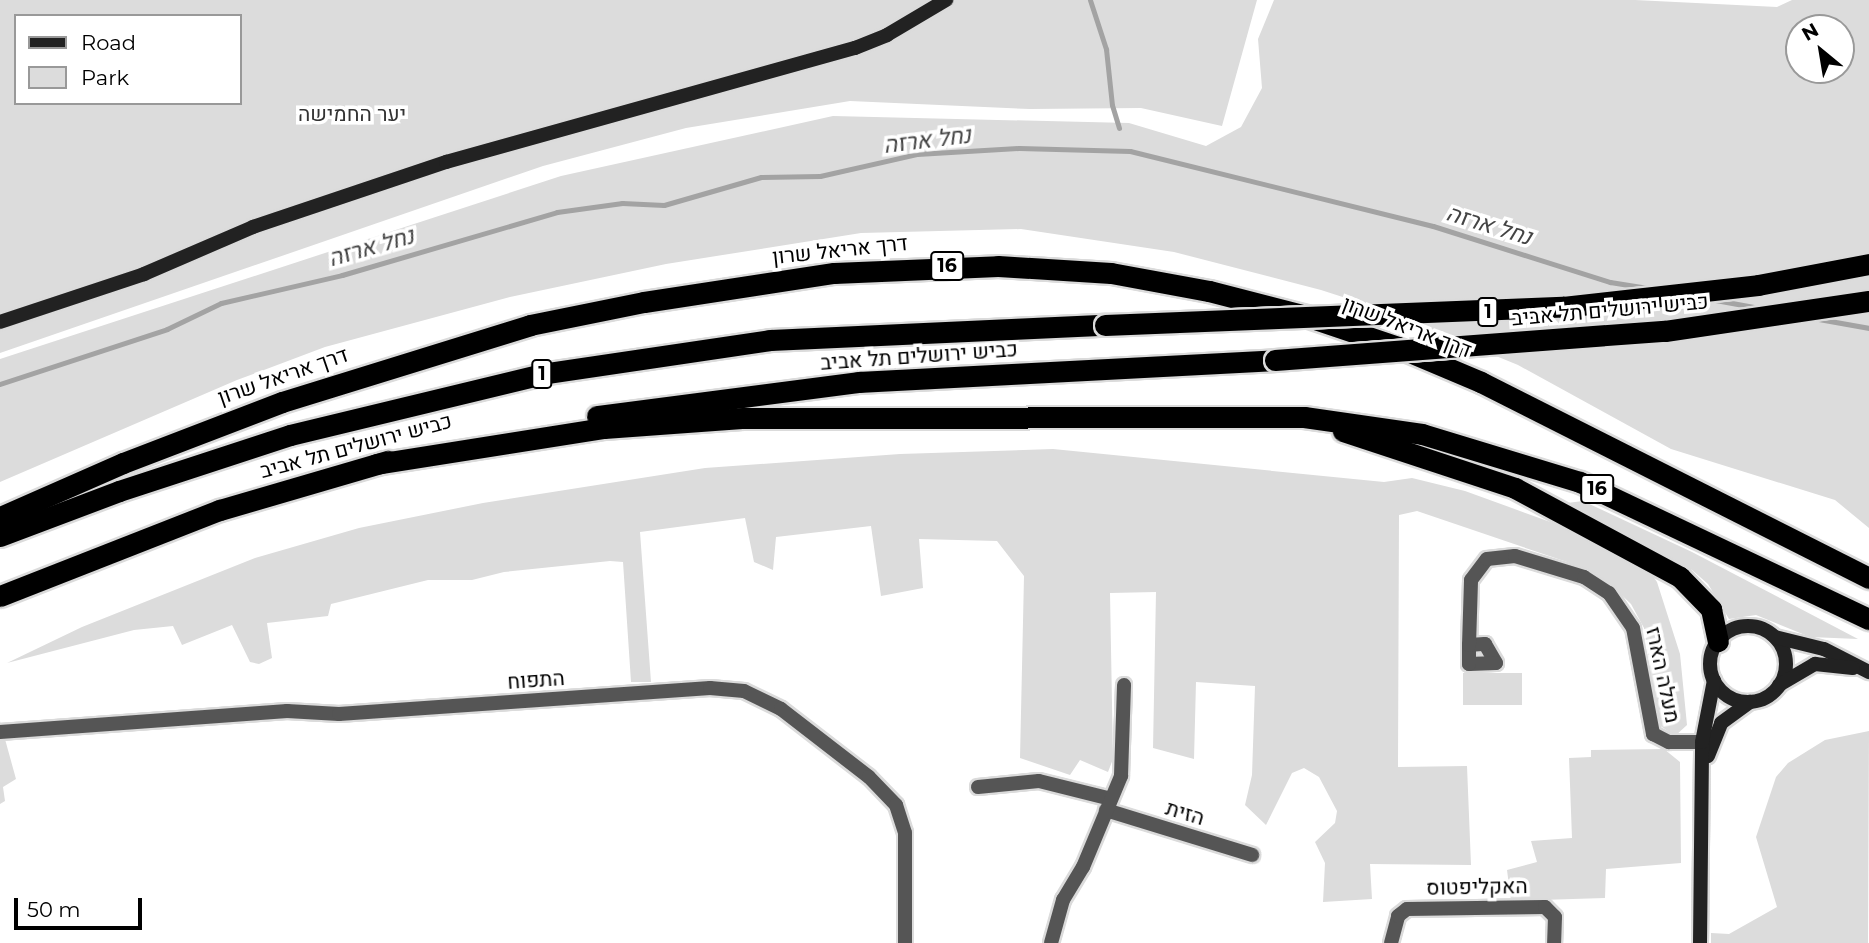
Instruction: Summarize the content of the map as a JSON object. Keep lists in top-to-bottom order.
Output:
{
  "streets": {
    "highway": [
      "דרך אריאל שרון",
      "16",
      "כביש ירושלים תל אביב",
      "1"
    ],
    "street": [
      "מעלה הארז",
      "התפוח",
      "הזית",
      "האקליפטוס"
    ]
  },
  "crossings": [
    ["16", "כביש ירושלים תל אביב"]
  ],
  "water": ["נחל ארזה"],
  "parks": ["יער החמישה"],
  "legend": ["Road", "Park"],
  "scale_bar": "50 m",
  "north": "top left"
}
